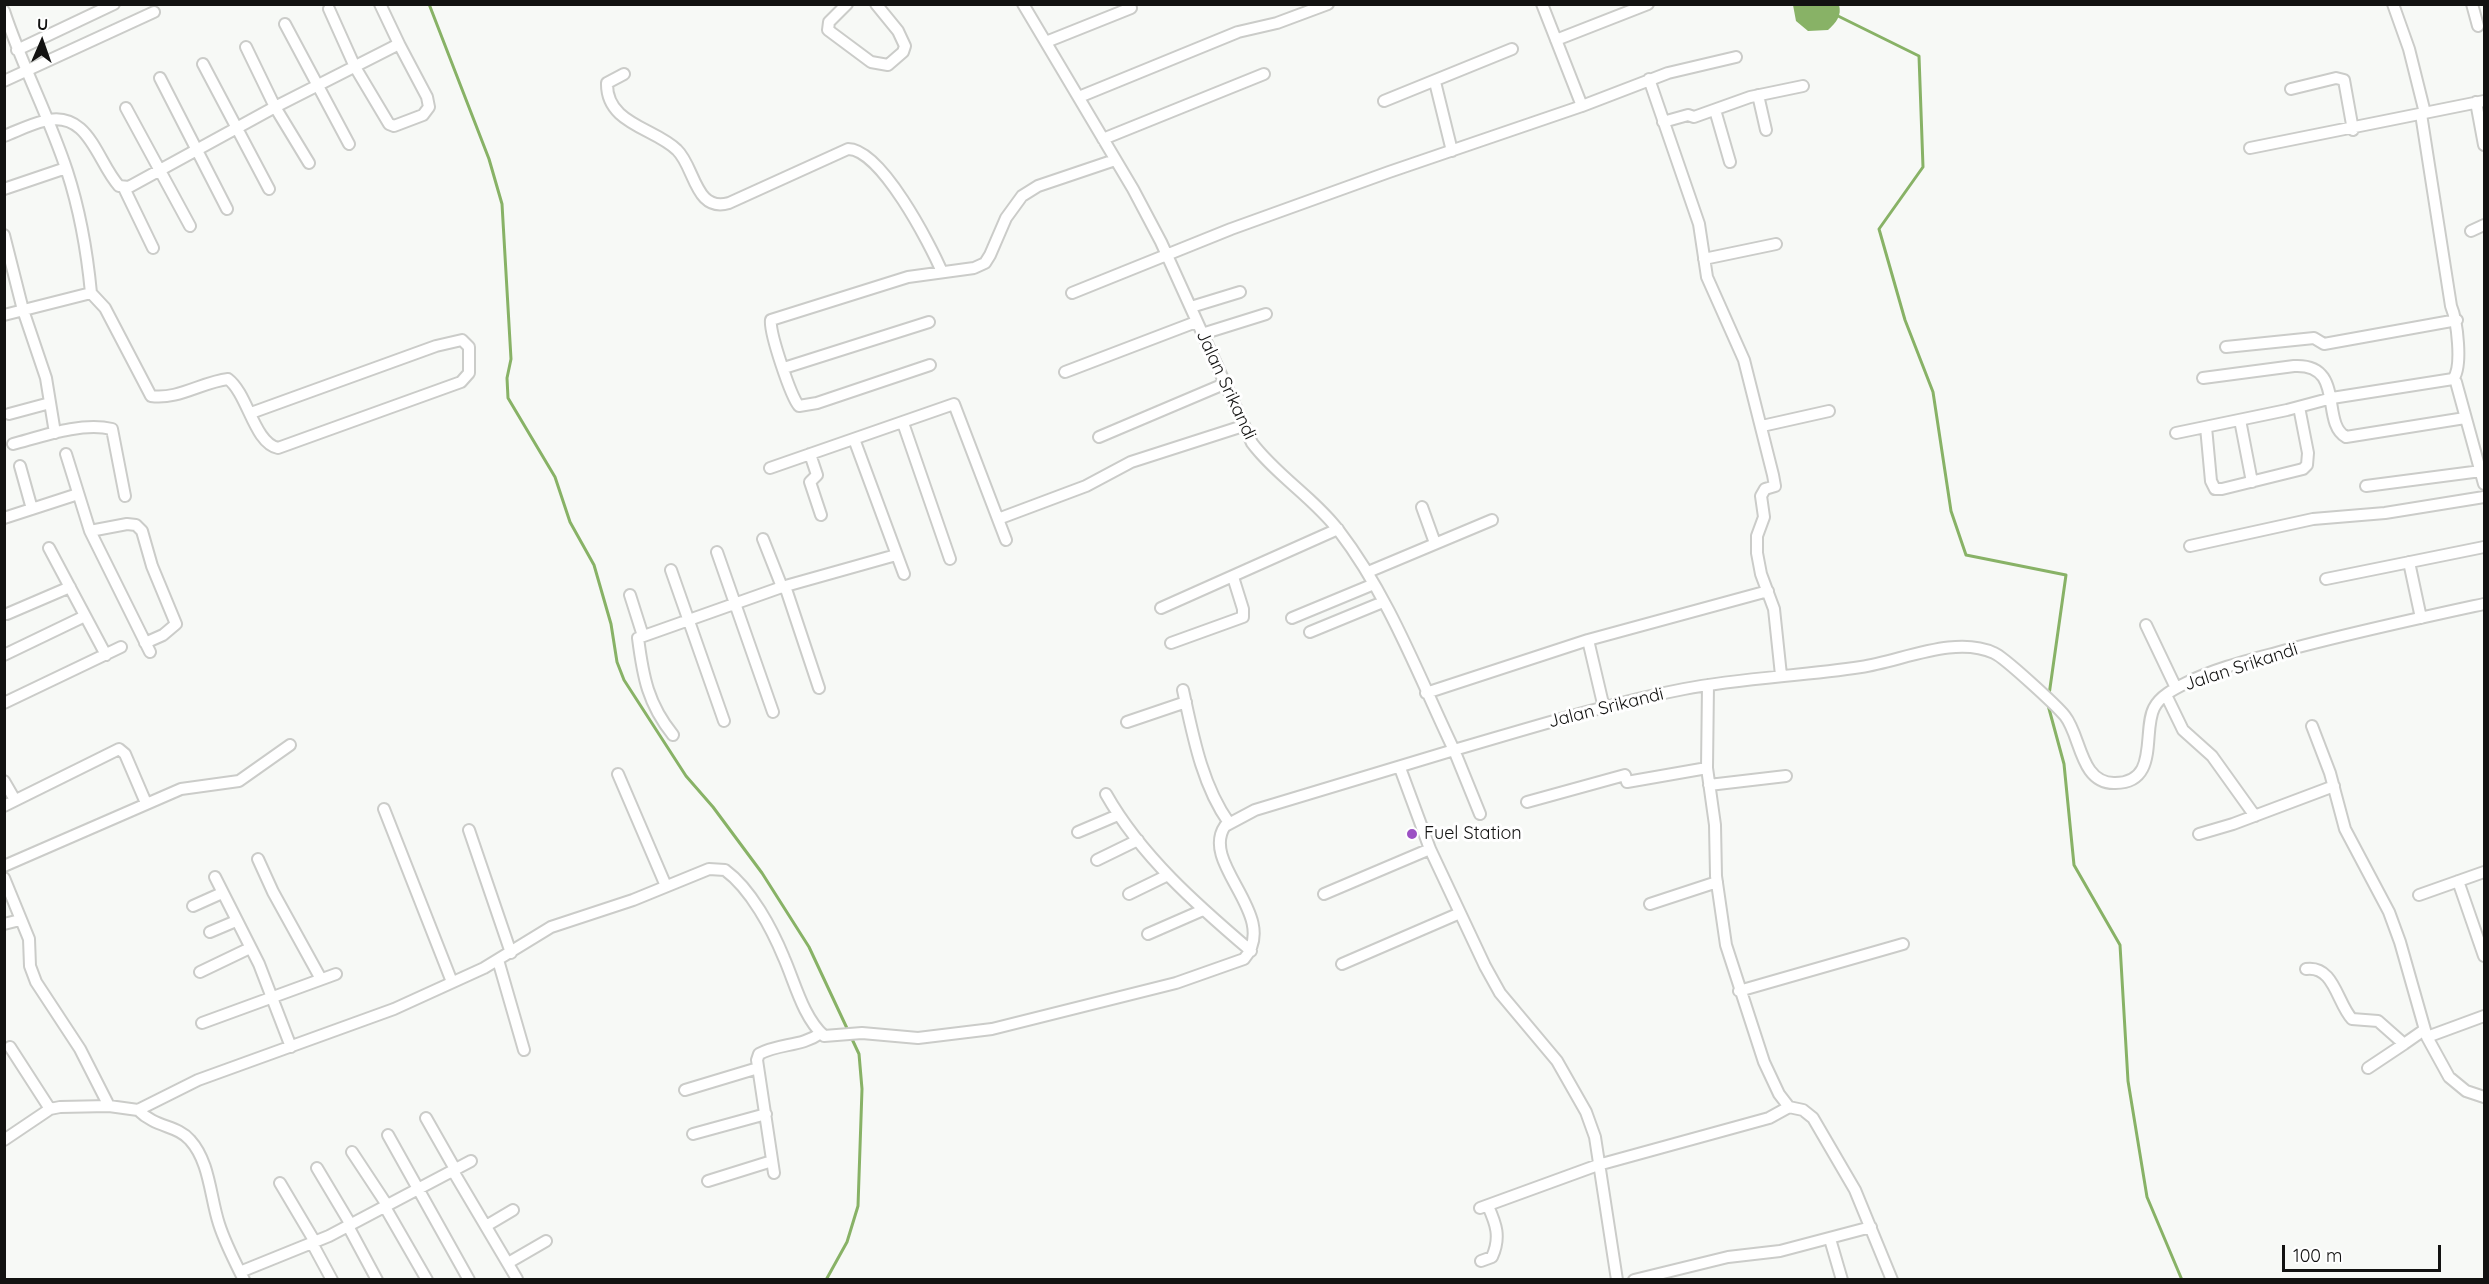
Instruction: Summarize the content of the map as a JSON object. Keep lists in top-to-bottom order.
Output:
{
  "streets": {
    "street": ["Jalan Srikandi"]
  },
  "places": ["Fuel Station"],
  "scale_bar": "100 m",
  "north": "top"
}
